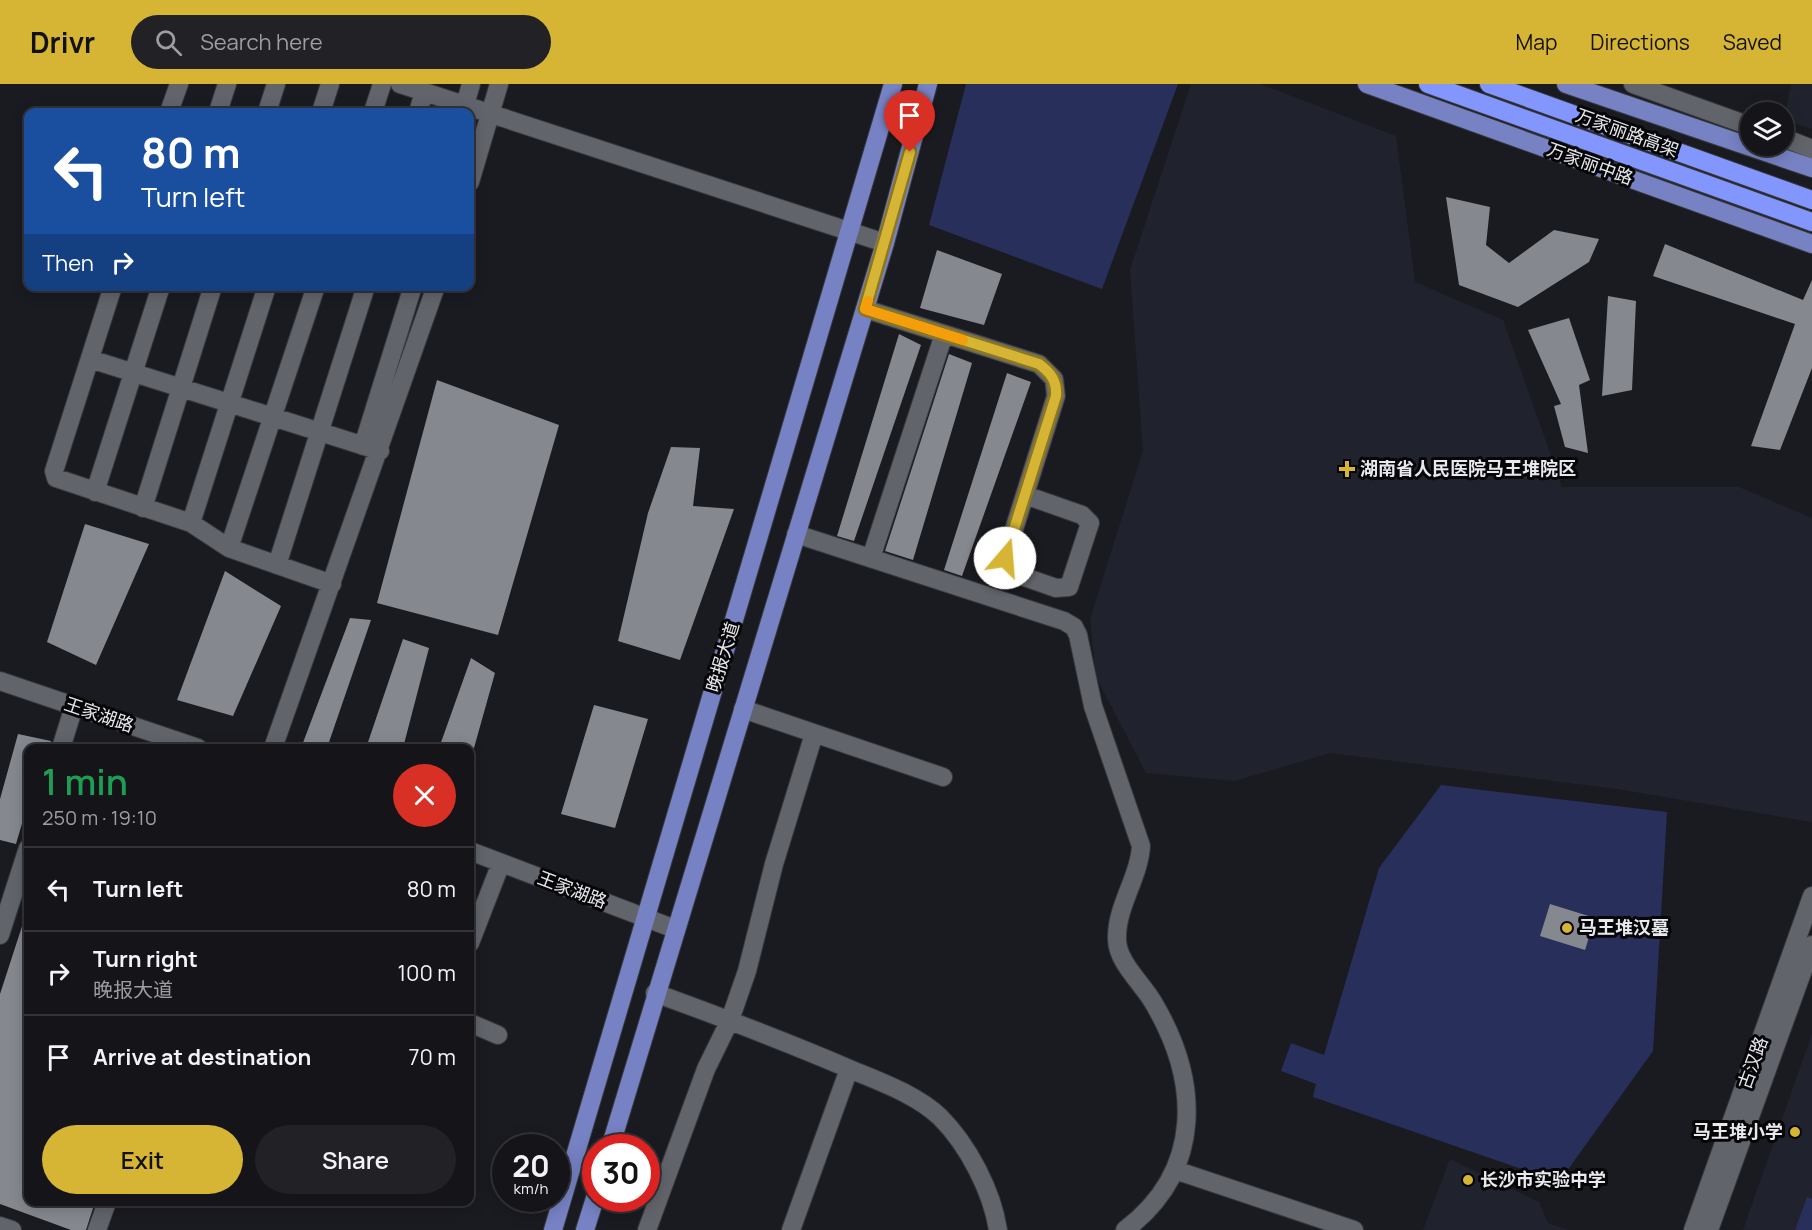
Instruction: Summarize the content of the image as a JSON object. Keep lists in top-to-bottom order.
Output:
{
  "streets": {
    "highway": ["万家丽路高架"],
    "main road": ["万家丽中路", "晚报大道"],
    "street": ["王家湖路", "古汉路"]
  },
  "crossings": [
    ["晚报大道", "王家湖路"]
  ],
  "places": {
    "health": ["湖南省人民医院马王堆院区"],
    "other": ["马王堆汉墓", "马王堆小学", "长沙市实验中学"]
  },
  "page": {
    "header": "Drivr",
    "search": "Search here",
    "nav": ["Map", "Directions", "Saved"],
    "turn": ["80 m", "Turn left"],
    "then": "Then",
    "heading": ["1 min", "250 m · 19:10"],
    "list": [
      {
        "name": "Turn left",
        "value": "80 m"
      },
      {
        "name": "Turn right",
        "note": "晚报大道",
        "value": "100 m"
      },
      {
        "name": "Arrive at destination",
        "value": "70 m"
      }
    ],
    "buttons": ["Exit", "Share"],
    "speed": "20 km/h",
    "limit": "30"
  }
}
